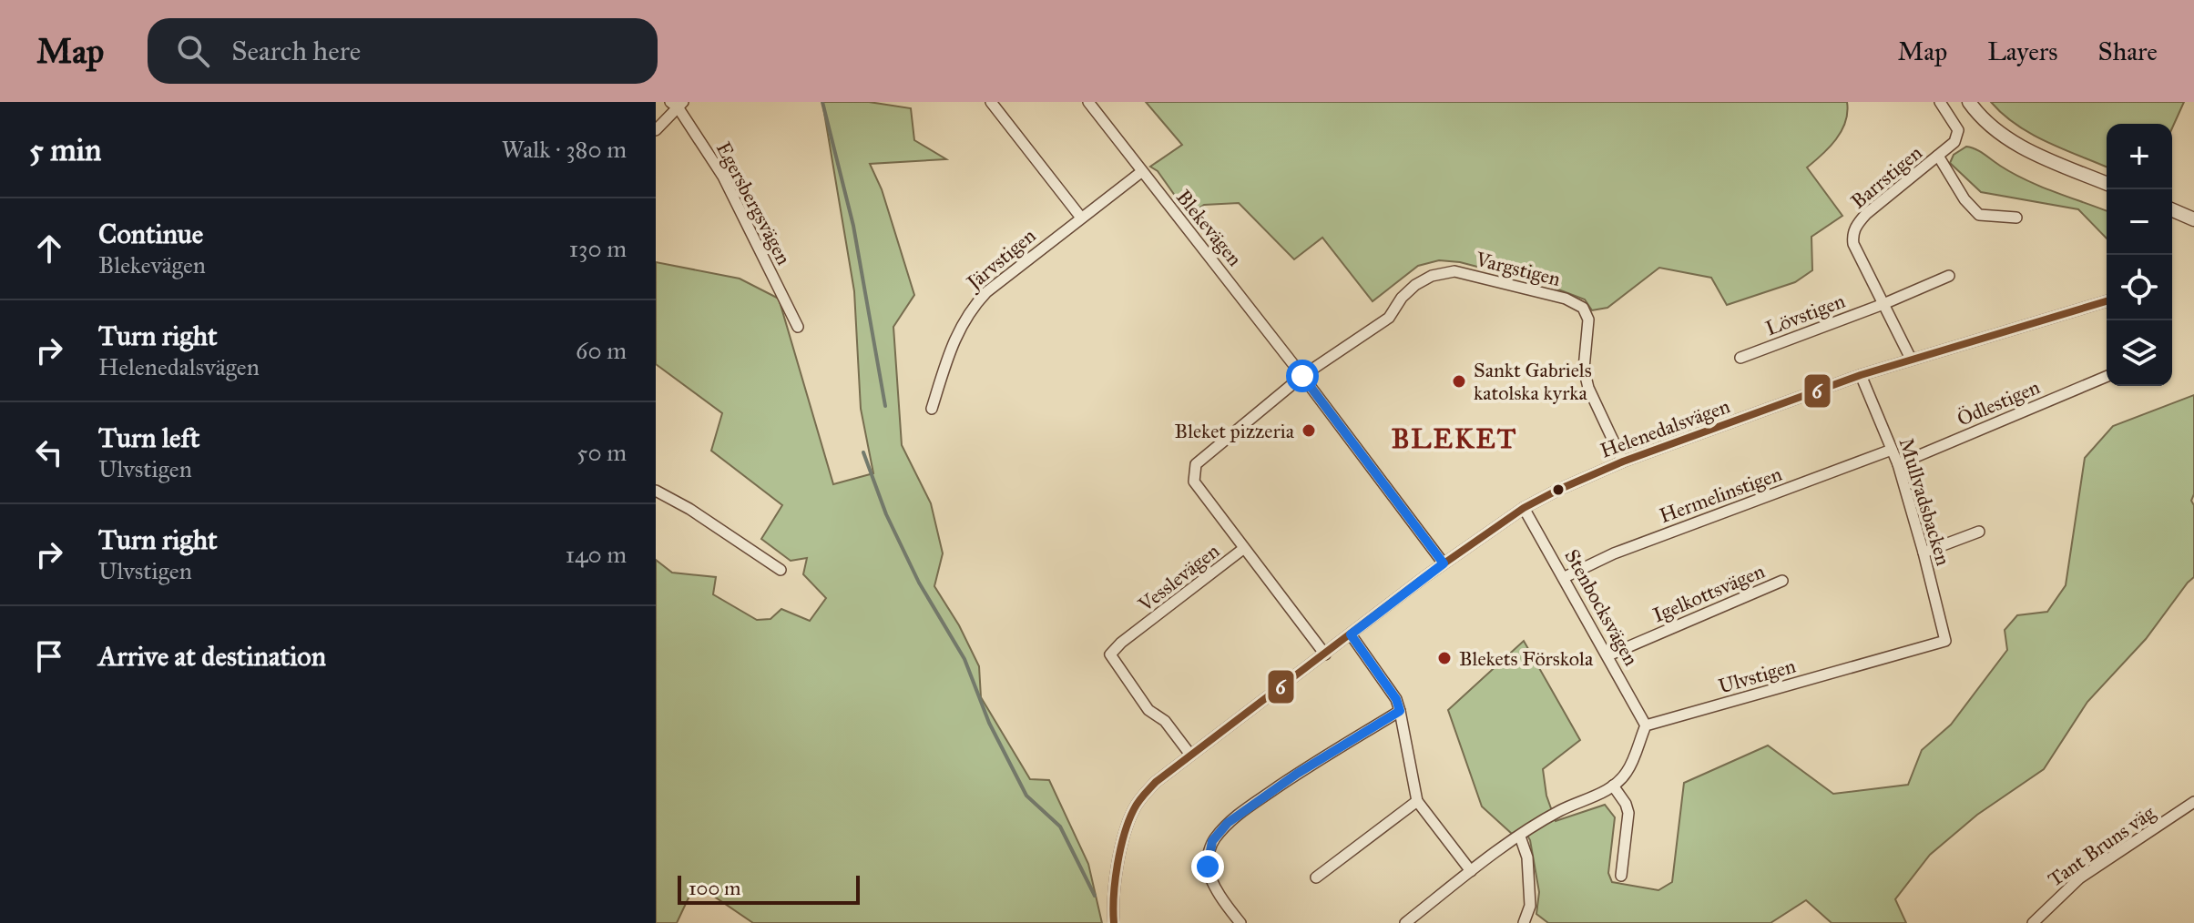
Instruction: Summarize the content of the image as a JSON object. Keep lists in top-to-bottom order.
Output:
{
  "streets": {
    "street": [
      "Barrstigen",
      "Egersbergsvägen",
      "Blekevägen",
      "Järvstigen",
      "Vargstigen",
      "Lövstigen",
      "Ödlestigen",
      "Helenedalsvägen",
      "Hermelinstigen",
      "Mullvadsbacken",
      "Vesslevägen",
      "Igelkottsvägen",
      "Stenbocksvägen",
      "Ulvstigen",
      "Tant Bruns väg"
    ]
  },
  "crossings": [
    ["Barrstigen", "Lövstigen"],
    ["Barrstigen", "Helenedalsvägen"],
    ["Blekevägen", "Järvstigen"],
    ["Blekevägen", "Vargstigen"],
    ["Blekevägen", "Helenedalsvägen"],
    ["Blekevägen", "Vesslevägen"],
    ["Vargstigen", "Helenedalsvägen"],
    ["Vargstigen", "Vesslevägen"],
    ["Ödlestigen", "Mullvadsbacken"],
    ["Helenedalsvägen", "Mullvadsbacken"],
    ["Helenedalsvägen", "Vesslevägen"],
    ["Helenedalsvägen", "Stenbocksvägen"],
    ["Hermelinstigen", "Mullvadsbacken"],
    ["Hermelinstigen", "Stenbocksvägen"],
    ["Mullvadsbacken", "Ulvstigen"],
    ["Igelkottsvägen", "Stenbocksvägen"],
    ["Stenbocksvägen", "Ulvstigen"]
  ],
  "districts": ["BLEKET"],
  "places": ["Sankt Gabriels katolska kyrka", "Bleket pizzeria", "Blekets Förskola"],
  "lines": ["transit line 6"],
  "scale_bar": "100 m",
  "page": {
    "header": "Map",
    "search": "Search here",
    "nav": ["Map", "Layers", "Share"],
    "heading": ["5 min", "Walk · 380 m"],
    "map_buttons": ["+", "−"],
    "list": [
      ["Continue", "Blekevägen", "130 m"],
      ["Turn right", "Helenedalsvägen", "60 m"],
      ["Turn left", "Ulvstigen", "50 m"],
      ["Turn right", "Ulvstigen", "140 m"],
      "Arrive at destination"
    ],
    "scale": "100 m"
  }
}
